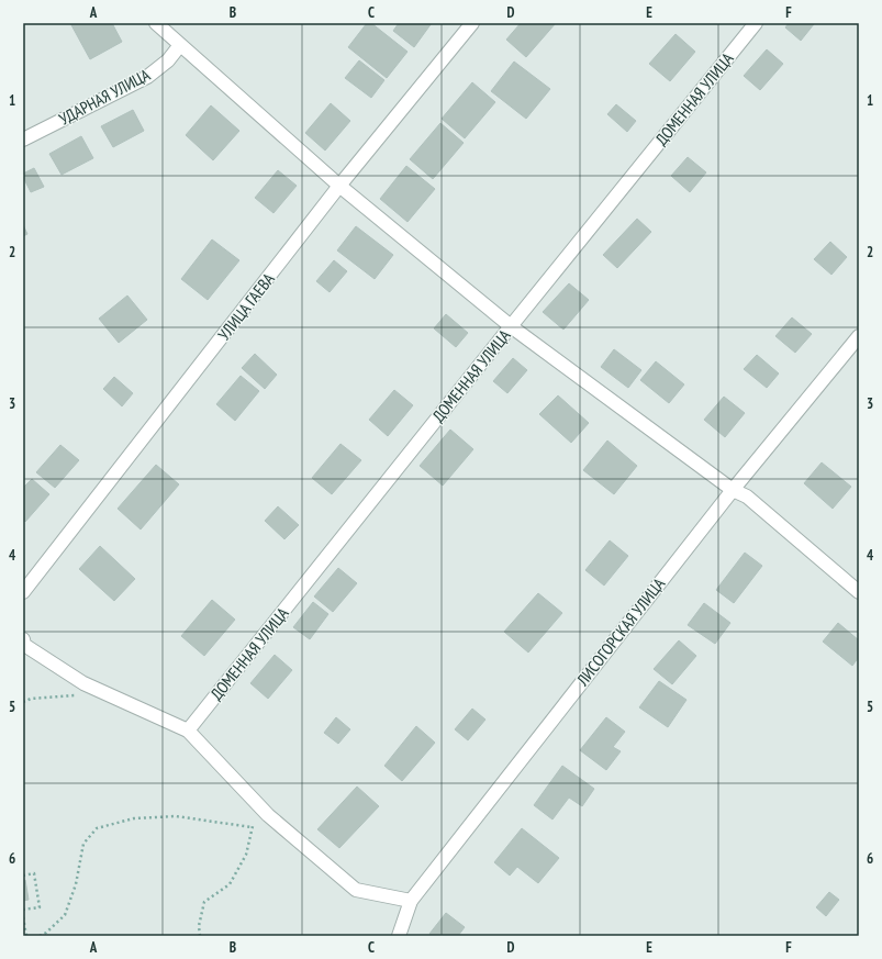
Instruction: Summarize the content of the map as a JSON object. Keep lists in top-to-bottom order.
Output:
{
  "streets": {
    "street": [
      "УДАРНАЯ УЛИЦА",
      "ДОМЕННАЯ УЛИЦА",
      "УЛИЦА ГАЕВА",
      "ЛИСОГОРСКАЯ УЛИЦА"
    ]
  },
  "grid": {
    "columns": [
      "A",
      "B",
      "C",
      "D",
      "E",
      "F"
    ],
    "rows": [
      "1",
      "2",
      "3",
      "4",
      "5",
      "6"
    ]
  }
}
